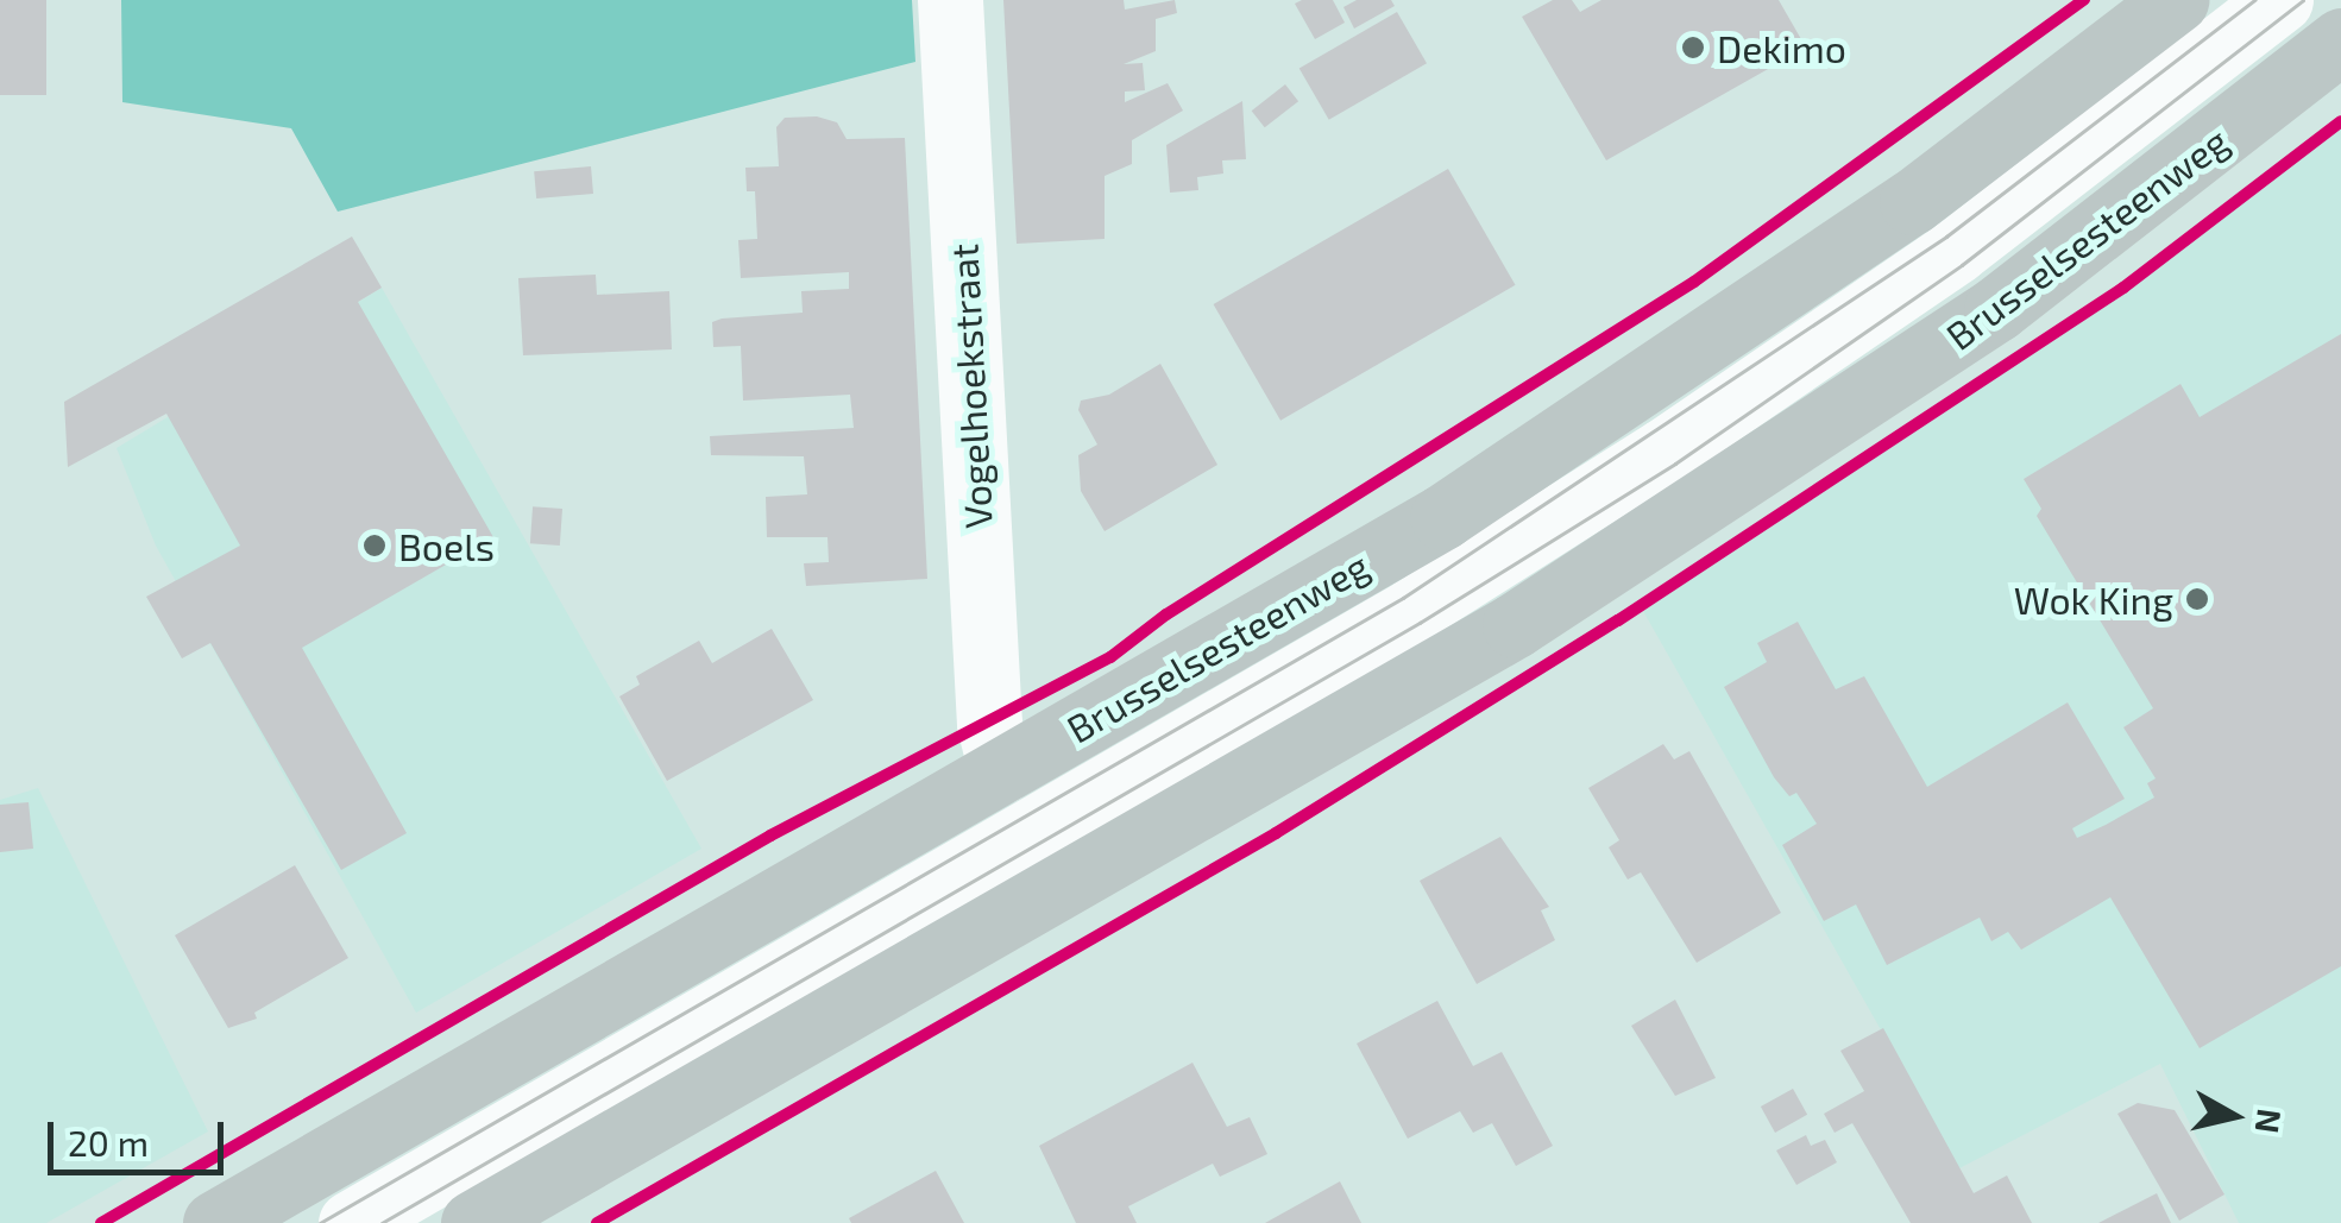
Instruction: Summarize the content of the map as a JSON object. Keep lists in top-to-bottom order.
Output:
{
  "streets": {
    "main road": ["Brusselsesteenweg"],
    "street": ["Vogelhoekstraat"]
  },
  "crossings": [
    ["Brusselsesteenweg", "Vogelhoekstraat"]
  ],
  "places": ["Dekimo", "Boels", "Wok King"],
  "scale_bar": "20 m",
  "north": "right"
}
